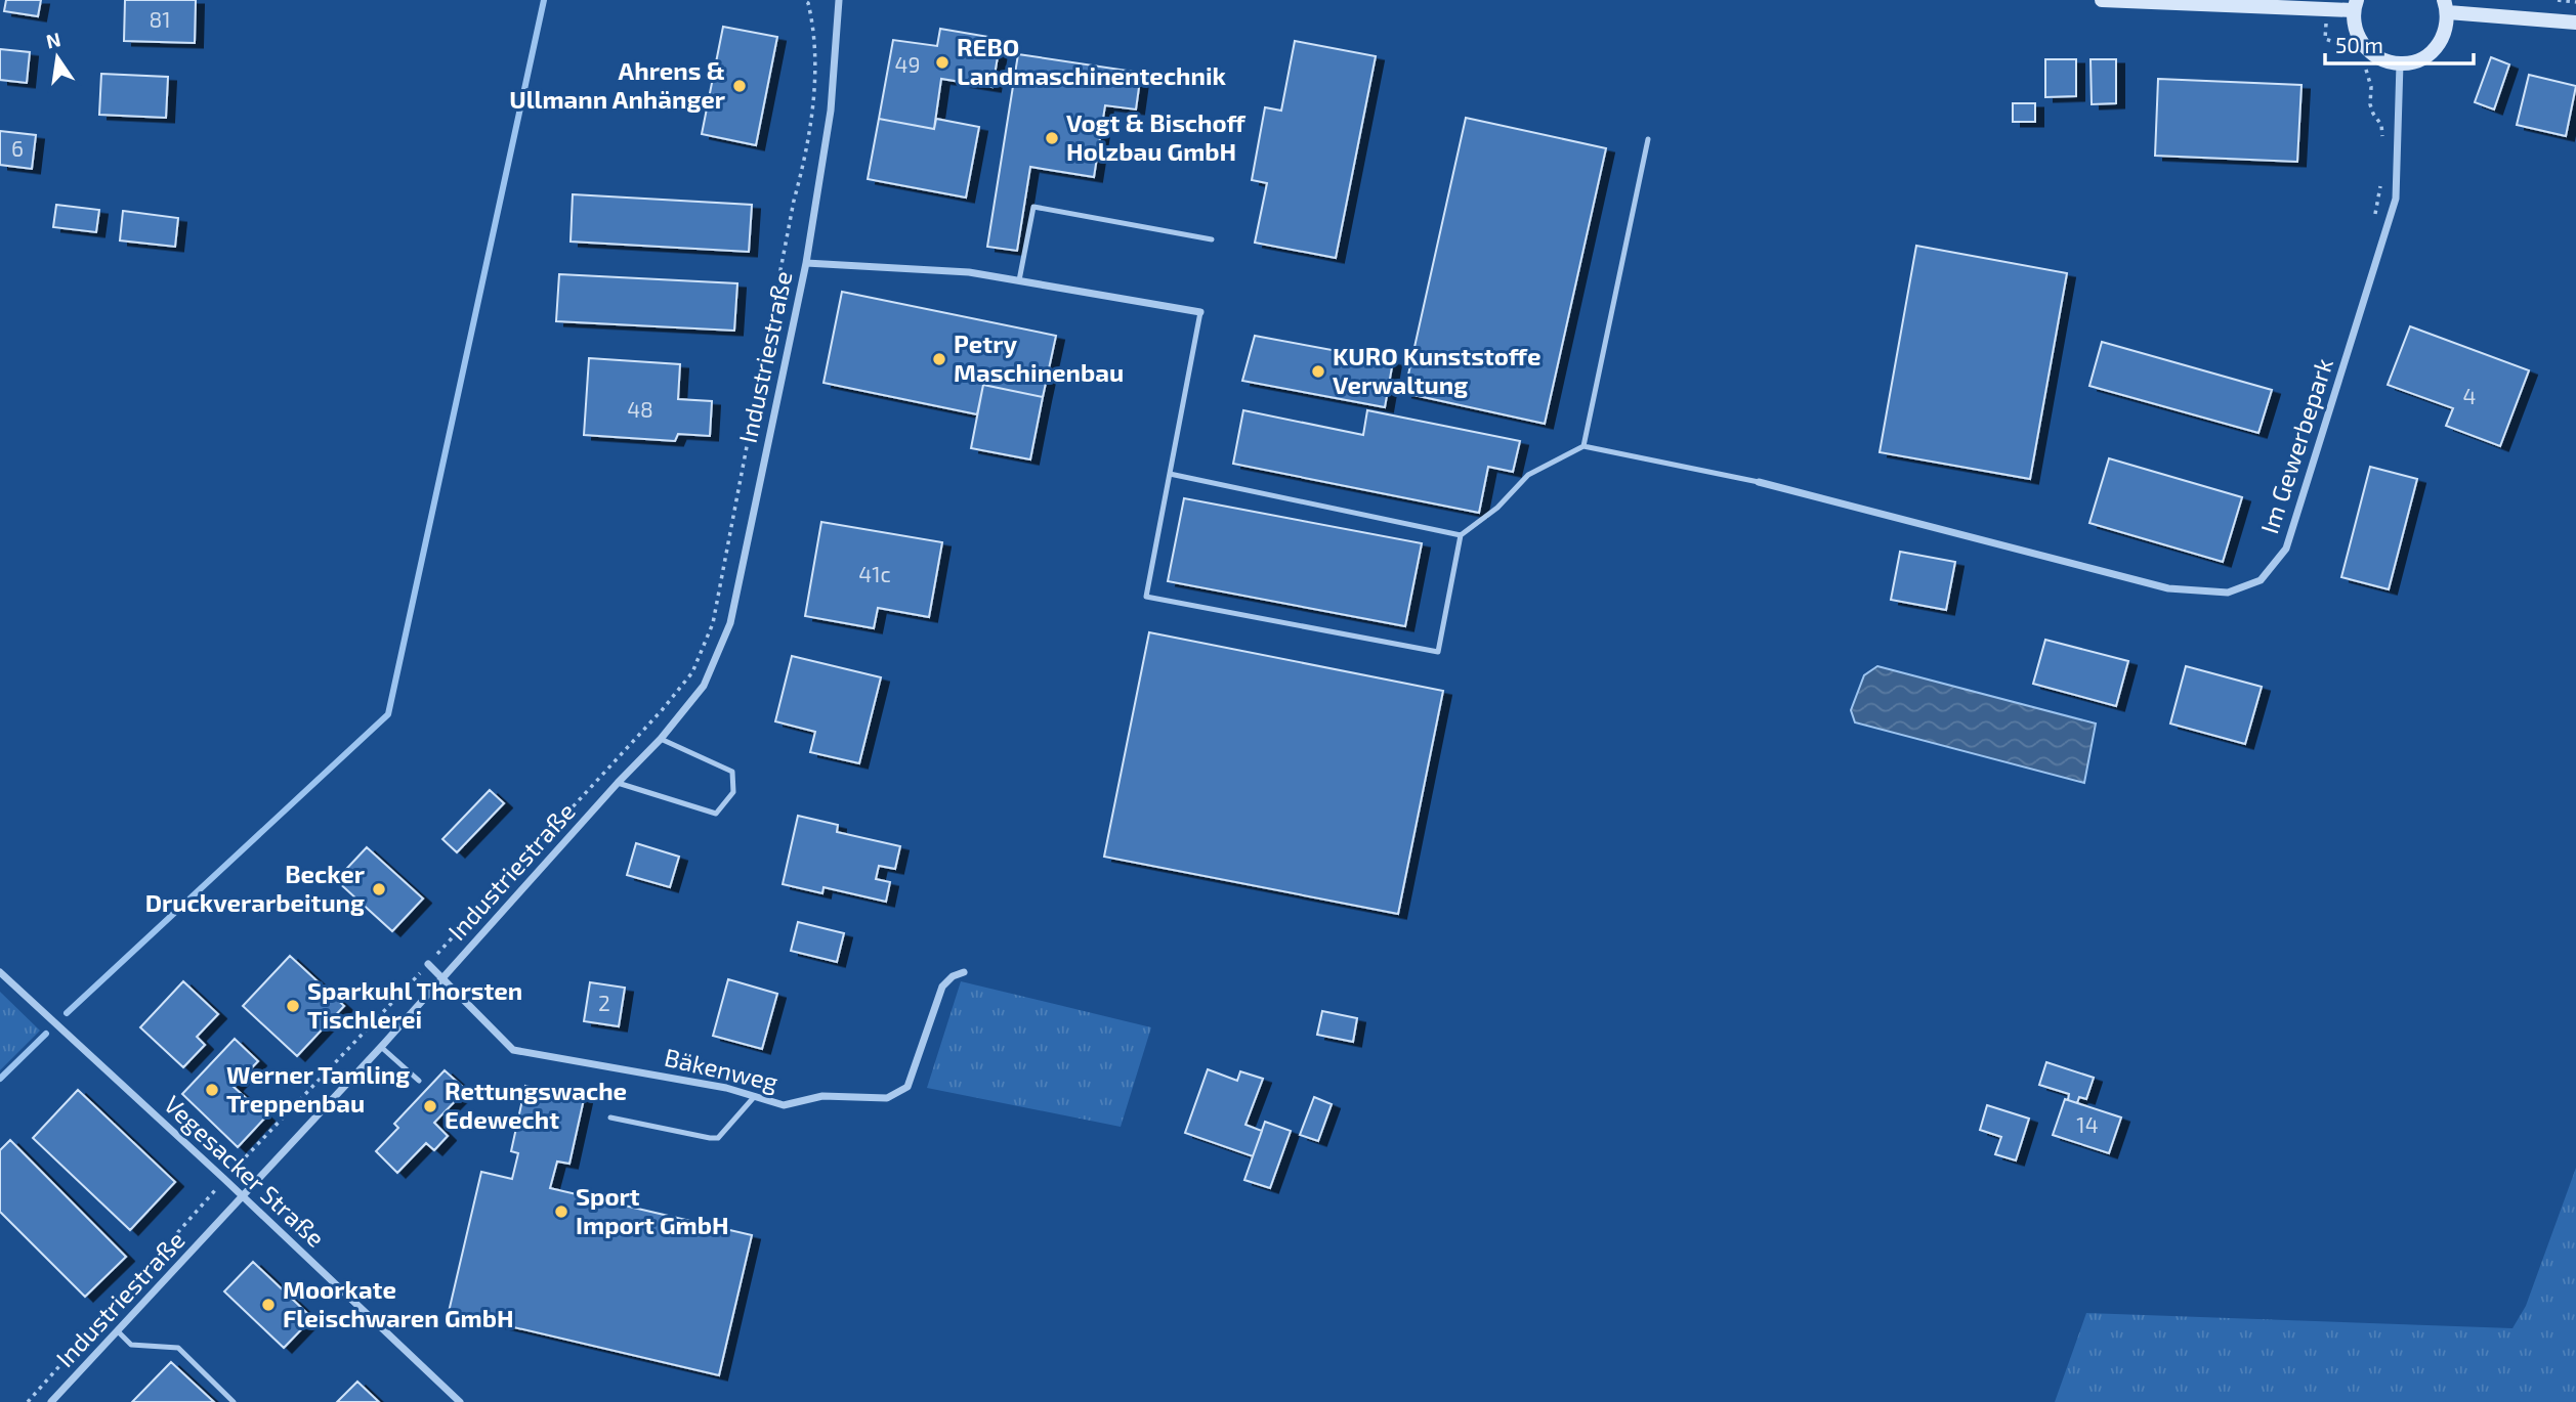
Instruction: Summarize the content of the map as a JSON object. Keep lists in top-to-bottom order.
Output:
{
  "streets": {
    "street": [
      "Industriestraße",
      "Im Gewerbepark",
      "Bäkenweg",
      "Vegesacker Straße"
    ]
  },
  "crossings": [
    ["Industriestraße", "Bäkenweg"],
    ["Industriestraße", "Vegesacker Straße"]
  ],
  "places": [
    "REBO Landmaschinentechnik",
    "Ahrens & Ullmann Anhänger",
    "Vogt & Bischoff Holzbau GmbH",
    "Petry Maschinenbau",
    "KURO Kunststoffe Verwaltung",
    "Becker Druckverarbeitung",
    "Sparkuhl Thorsten Tischlerei",
    "Werner Tamling Treppenbau",
    "Rettungswache Edewecht",
    "Sport Import GmbH",
    "Moorkate Fleischwaren GmbH"
  ],
  "house_numbers": [
    "81",
    "49",
    "6",
    "4",
    "48",
    "41c",
    "2",
    "14"
  ],
  "scale_bar": "50 m",
  "north": "top"
}
